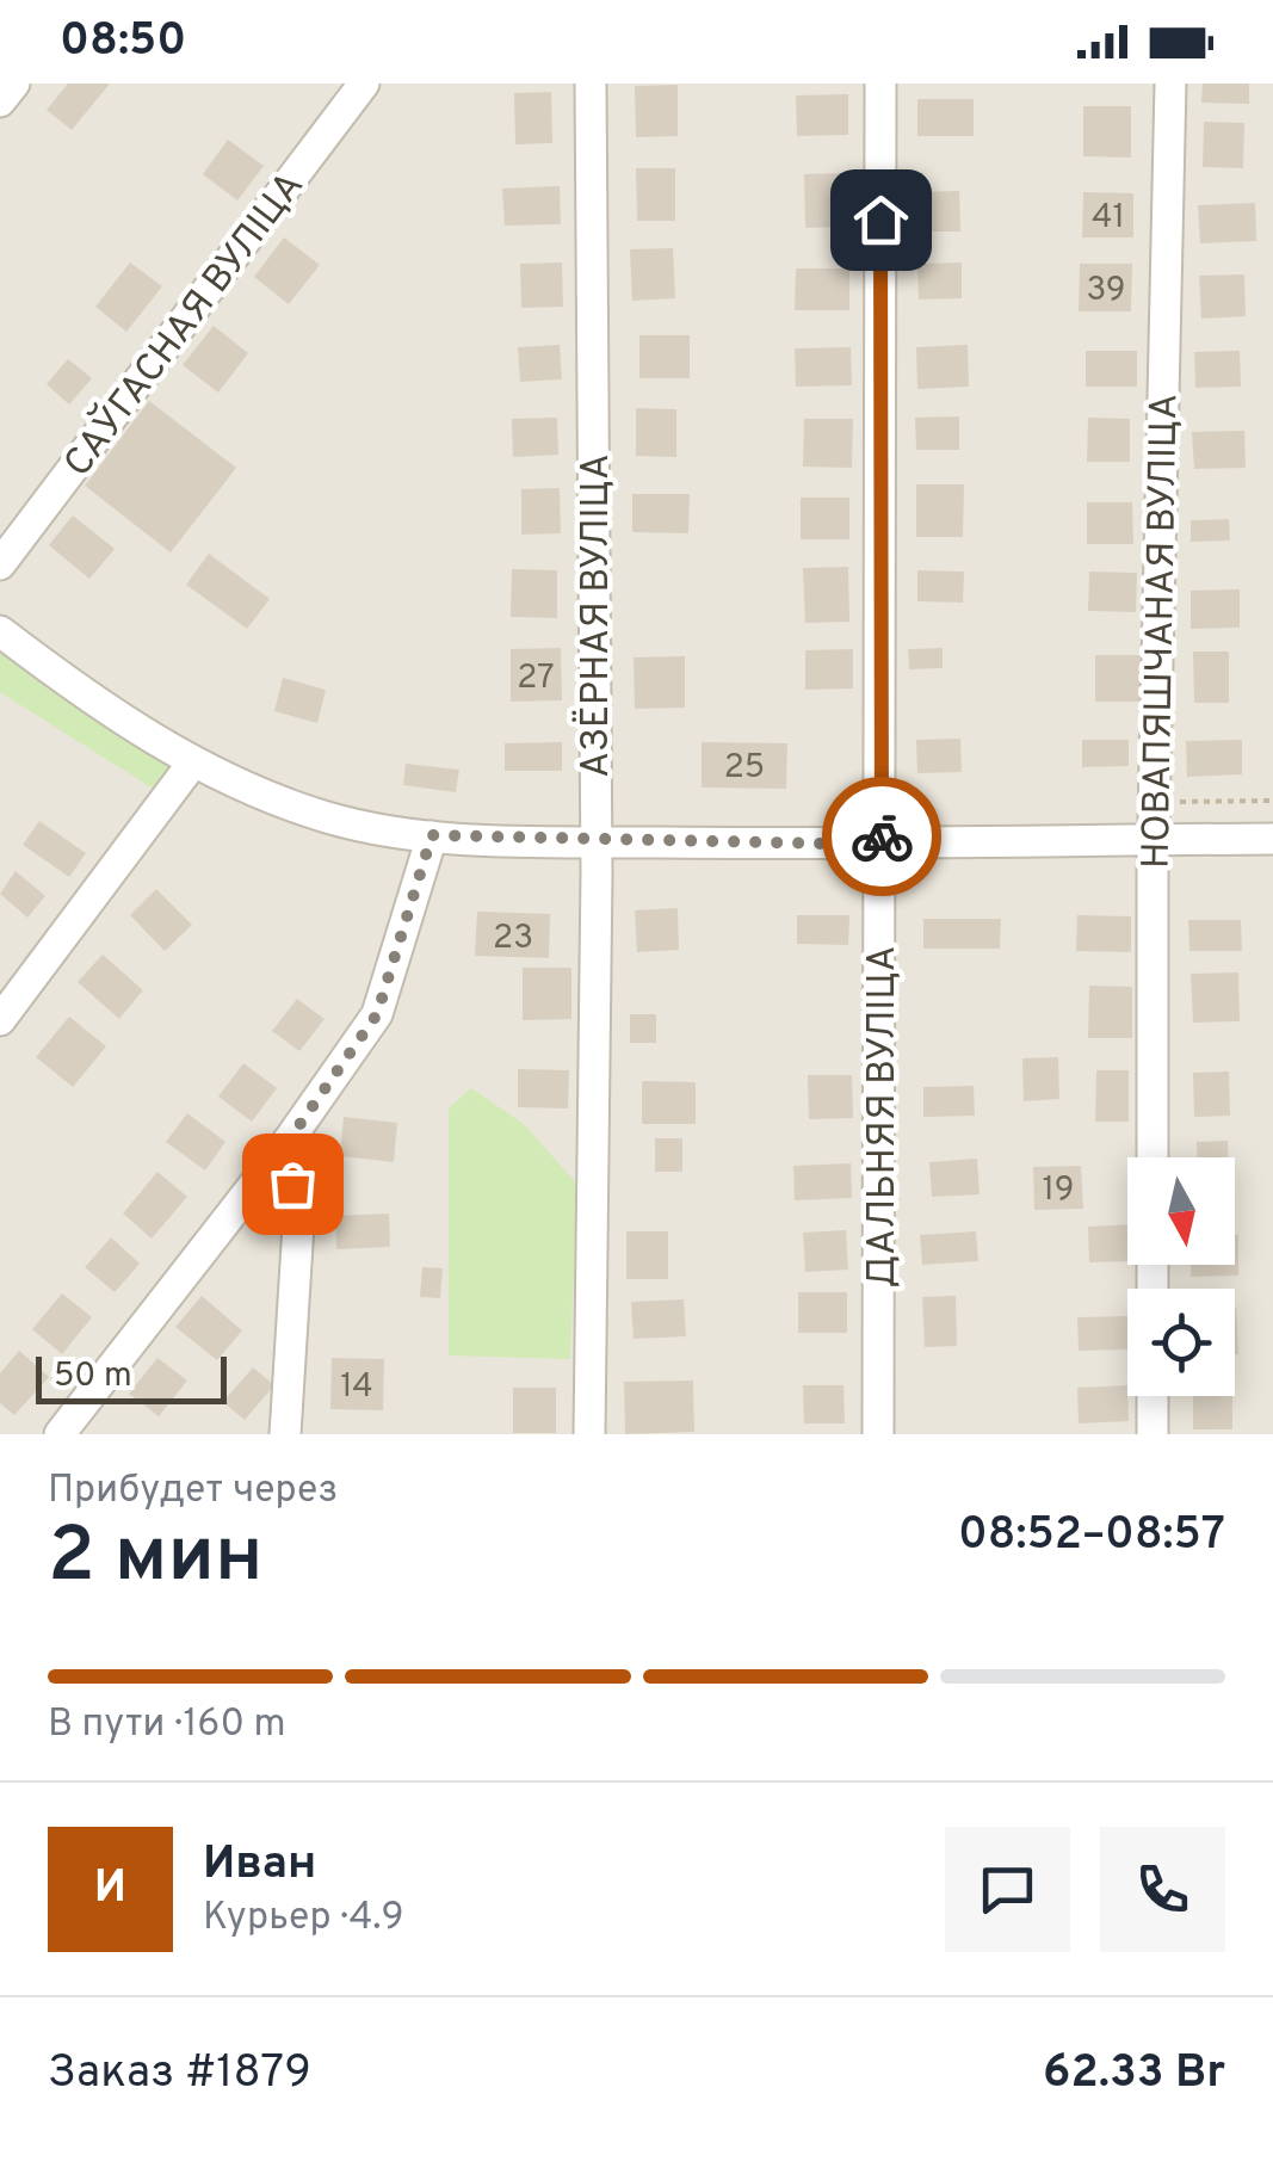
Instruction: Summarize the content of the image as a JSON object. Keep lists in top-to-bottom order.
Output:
{
  "streets": {
    "street": [
      "САЎГАСНАЯ ВУЛІЦА",
      "АЗЁРНАЯ ВУЛІЦА",
      "НОВАПЯШЧАНАЯ ВУЛІЦА",
      "ДАЛЬНЯЯ ВУЛІЦА"
    ]
  },
  "house_numbers": [
    "41",
    "39",
    "27",
    "25",
    "23",
    "19",
    "14"
  ],
  "scale_bar": "50 m",
  "north": "bottom",
  "page": {
    "status": "08:50",
    "scale": "50 m",
    "heading": ["2 мин", "Прибудет через", "08:52–08:57"],
    "panel": [
      "Иван",
      "Курьер · 4.9",
      "Заказ #1879",
      "62.33 Br"
    ],
    "bar": "В пути · 160 m",
    "round": "И"
  }
}
